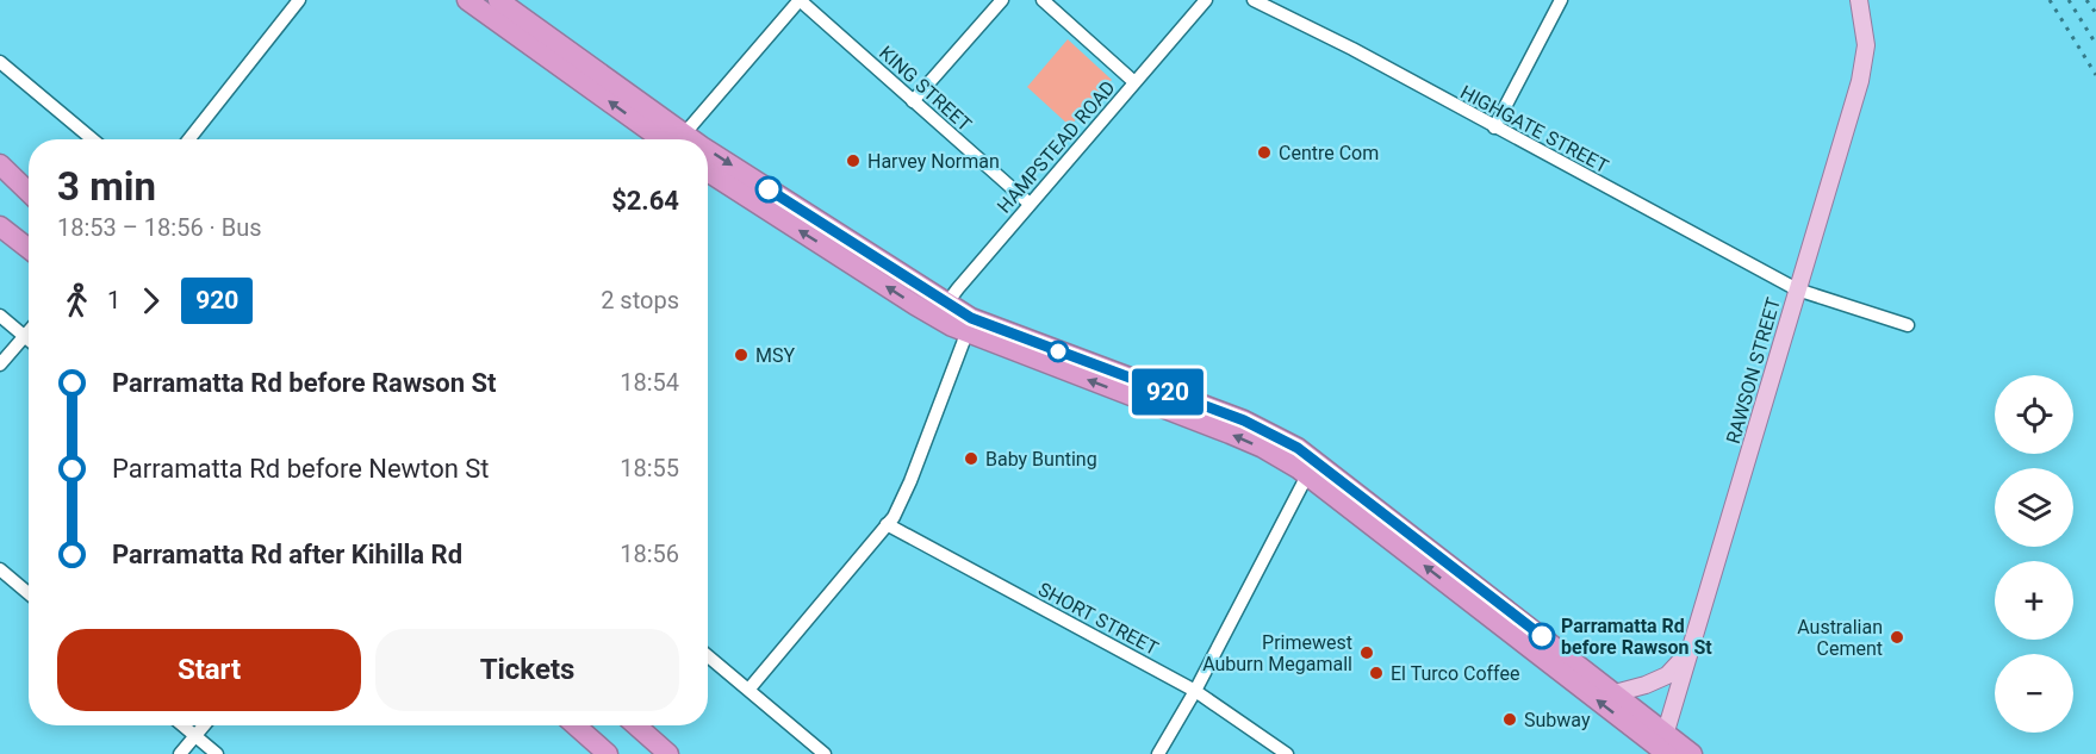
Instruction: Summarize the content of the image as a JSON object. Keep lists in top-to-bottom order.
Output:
{
  "streets": {
    "main road": ["RAWSON STREET"],
    "street": [
      "KING STREET",
      "HIGHGATE STREET",
      "HAMPSTEAD ROAD",
      "SHORT STREET"
    ]
  },
  "crossings": [
    ["KING STREET", "HAMPSTEAD ROAD"],
    ["HIGHGATE STREET", "RAWSON STREET"]
  ],
  "places": [
    "Centre Com",
    "Harvey Norman",
    "MSY",
    "Baby Bunting",
    "Parramatta Rd before Rawson St",
    "Australian Cement",
    "Primewest Auburn Megamall",
    "El Turco Coffee",
    "Subway"
  ],
  "lines": ["bus line 920"],
  "page": {
    "on_map": "920",
    "heading": ["3 min", "18:53 – 18:56 · Bus", "$2.64"],
    "legs": ["1", "920", "2 stops"],
    "list": [
      {
        "name": "Parramatta Rd before Rawson St",
        "value": "18:54"
      },
      {
        "name": "Parramatta Rd before Newton St",
        "value": "18:55"
      },
      {
        "name": "Parramatta Rd after Kihilla Rd",
        "value": "18:56"
      }
    ],
    "map_buttons": ["+", "−"],
    "buttons": ["Start", "Tickets"]
  }
}
